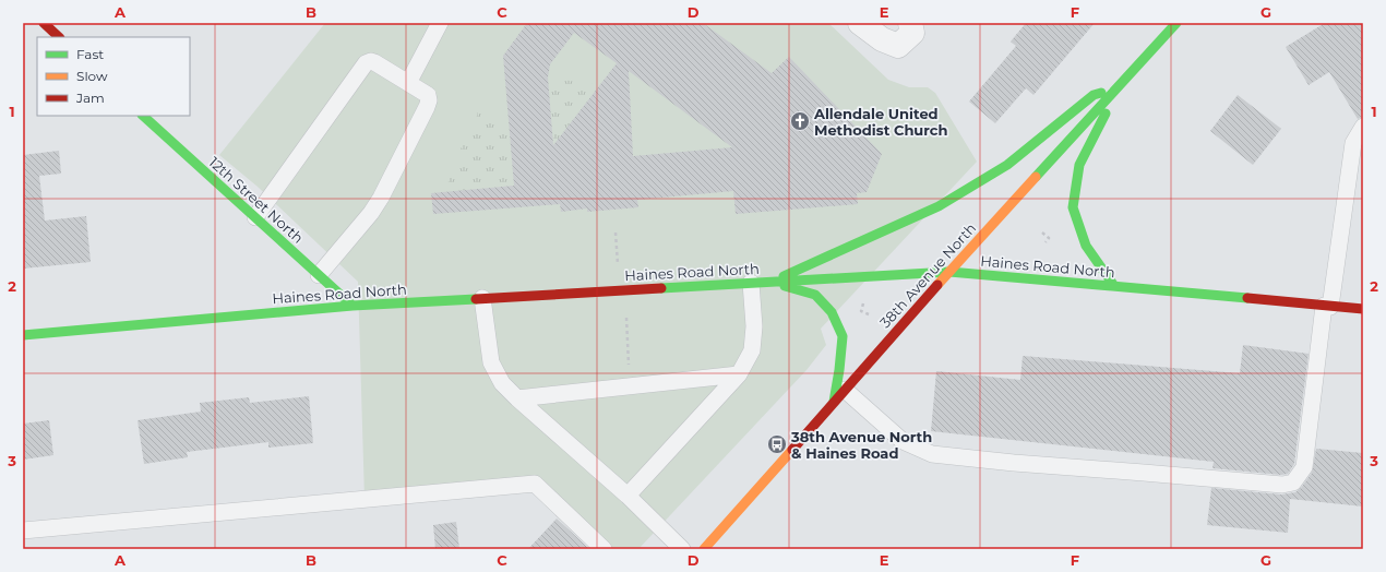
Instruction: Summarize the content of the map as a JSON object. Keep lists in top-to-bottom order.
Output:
{
  "streets": {
    "street": ["12th Street North", "Haines Road North", "38th Avenue North"]
  },
  "crossings": [
    ["12th Street North", "Haines Road North"],
    ["Haines Road North", "38th Avenue North"]
  ],
  "places": {
    "church": ["Allendale United Methodist Church"],
    "bus stop": ["38th Avenue North & Haines Road"]
  },
  "legend": ["Fast", "Slow", "Jam"],
  "grid": {
    "columns": [
      "A",
      "B",
      "C",
      "D",
      "E",
      "F",
      "G"
    ],
    "rows": ["1", "2", "3"]
  }
}
